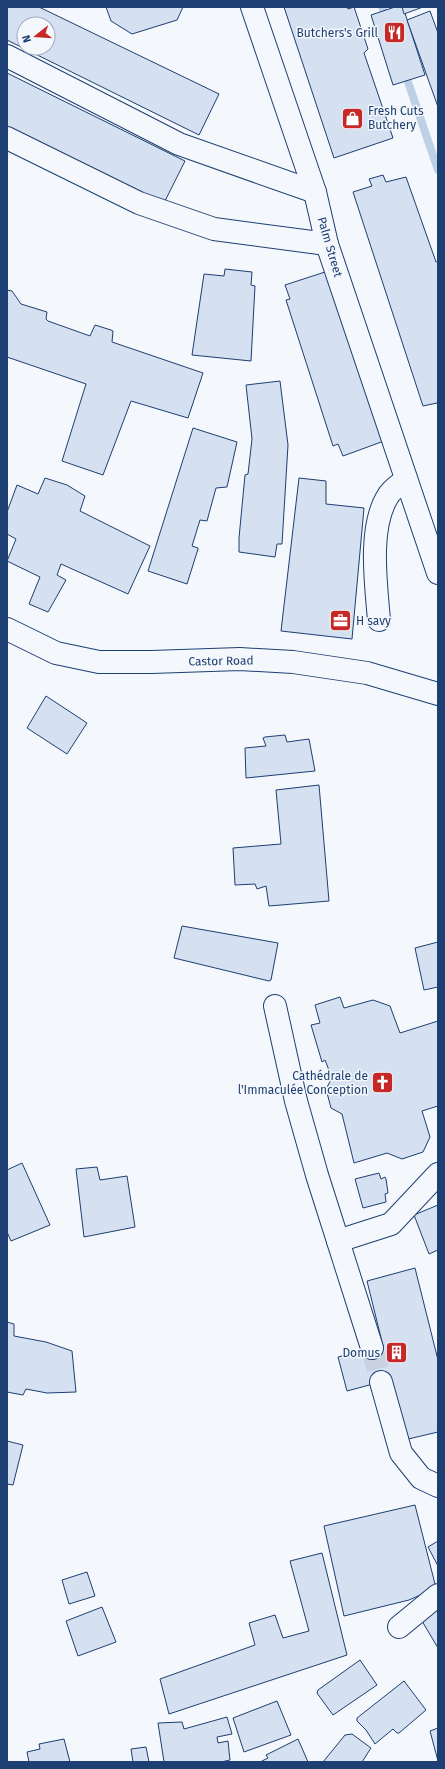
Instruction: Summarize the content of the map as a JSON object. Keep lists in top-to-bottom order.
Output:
{
  "streets": {
    "main road": ["Palm Street", "Castor Road"]
  },
  "places": {
    "restaurant": ["Butchers's Grill"],
    "shop": ["Fresh Cuts Butchery"],
    "office": ["H savy"],
    "church": ["Cathédrale de l'Immaculée Conception"],
    "building": ["Domus"]
  },
  "north": "left"
}
